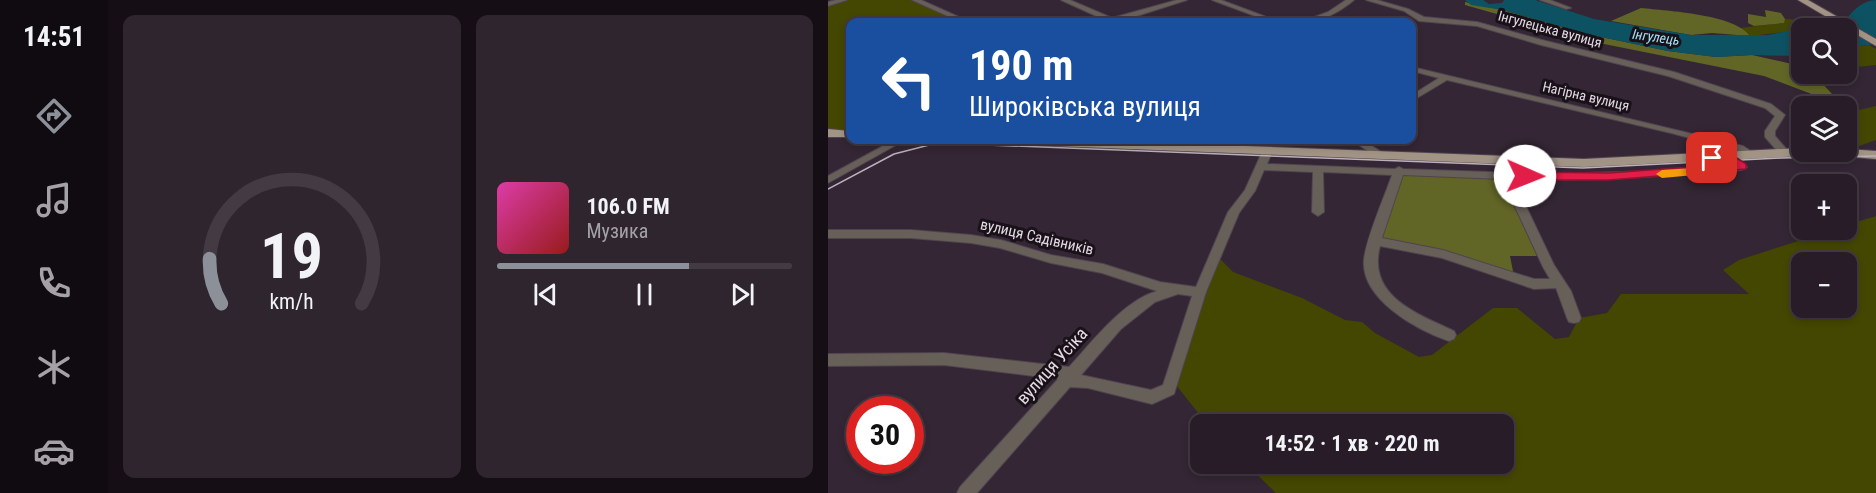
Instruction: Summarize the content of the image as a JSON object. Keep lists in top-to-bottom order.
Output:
{
  "streets": {
    "street": [
      "Інгулецька вулиця",
      "Нагірна вулиця",
      "вулиця Садівників",
      "вулиця Усіка"
    ]
  },
  "crossings": [
    ["вулиця Садівників", "вулиця Усіка"]
  ],
  "water": ["Інгулець"],
  "page": {
    "tabs": "14:51",
    "map_buttons": ["+", "−"],
    "turn": ["190 m", "Широківська вулиця"],
    "song": ["106.0 FM", "Музика"],
    "limit": "30",
    "trip": "14:52 · 1 хв · 220 m",
    "gauge": ["19", "km/h"]
  }
}
